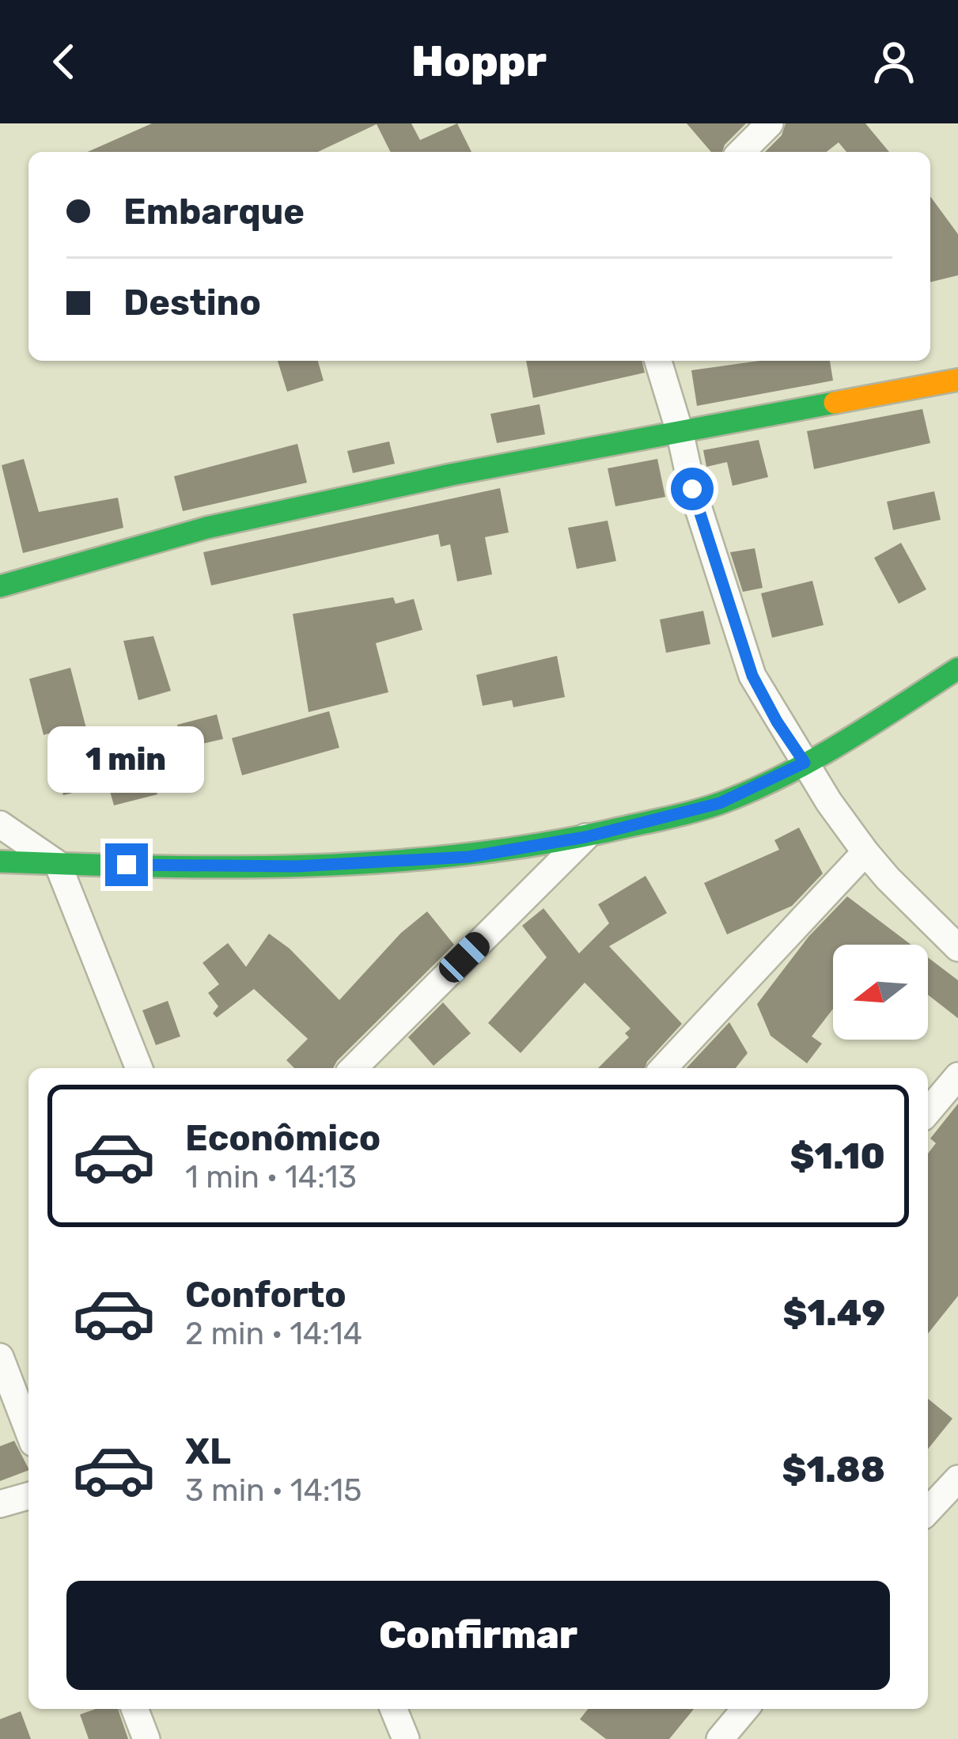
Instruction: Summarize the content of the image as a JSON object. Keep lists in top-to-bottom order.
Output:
{
  "north": "left",
  "page": {
    "header": "Hoppr",
    "banner": ["Embarque", "Destino"],
    "bubble": "1 min",
    "list": [
      {
        "name": "Econômico",
        "note": "1 min · 14:13",
        "value": "$1.10"
      },
      {
        "name": "Conforto",
        "note": "2 min · 14:14",
        "value": "$1.49"
      },
      {
        "name": "XL",
        "note": "3 min · 14:15",
        "value": "$1.88"
      }
    ],
    "buttons": "Confirmar"
  }
}
